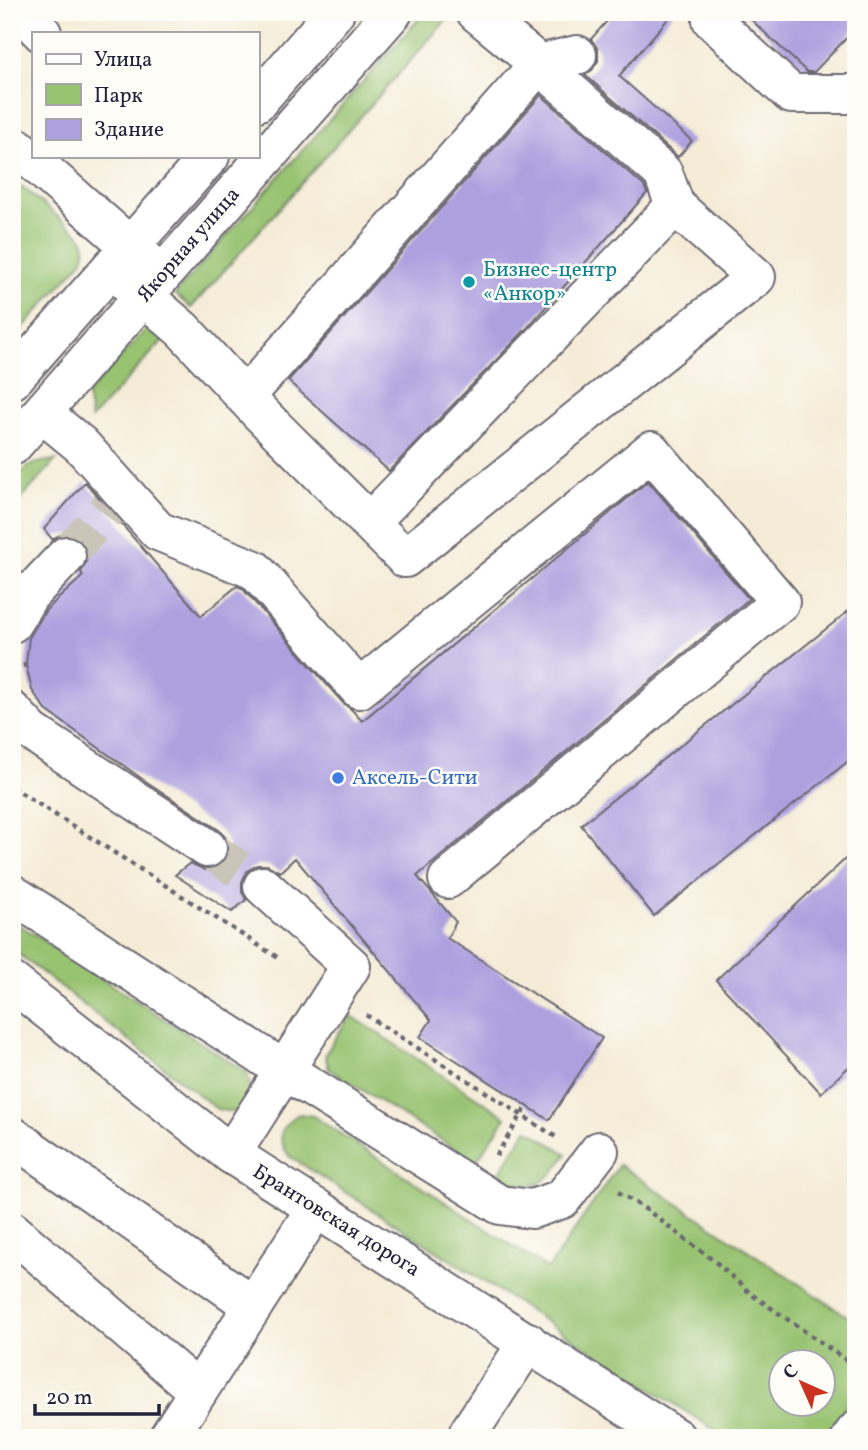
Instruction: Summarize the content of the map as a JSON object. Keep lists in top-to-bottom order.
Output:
{
  "streets": {
    "street": ["Якорная улица", "Брантовская дорога"]
  },
  "places": ["Бизнес-центр «Анкор»", "Аксель-Сити"],
  "legend": ["Улица", "Парк", "Здание"],
  "scale_bar": "20 m",
  "north": "top left"
}
